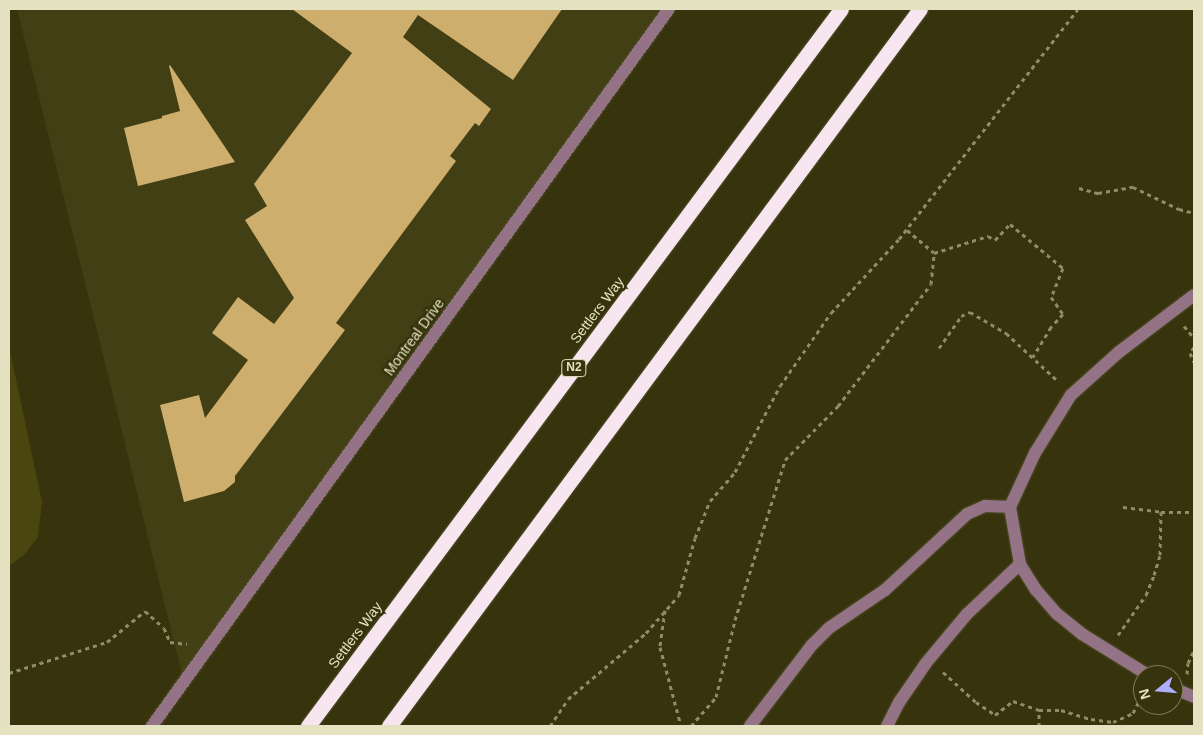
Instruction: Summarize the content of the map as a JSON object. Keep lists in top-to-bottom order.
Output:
{
  "streets": {
    "highway": ["Settlers Way", "N2"],
    "street": ["Montreal Drive"]
  },
  "north": "left"
}
